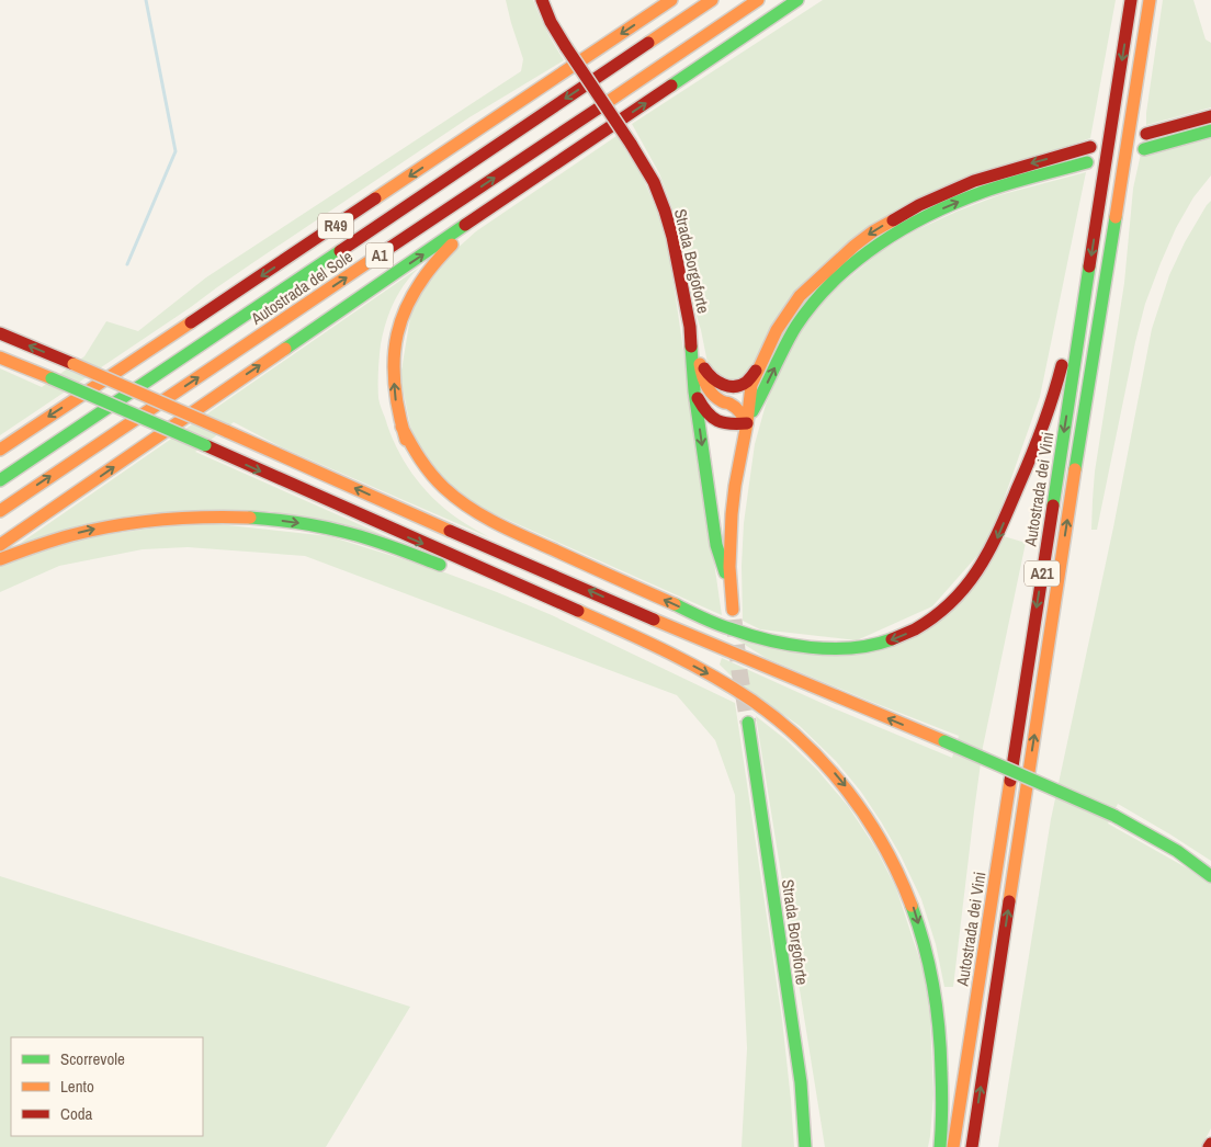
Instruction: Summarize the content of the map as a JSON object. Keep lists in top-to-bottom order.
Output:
{
  "streets": {
    "main road": [
      "R49",
      "A1",
      "Strada Borgoforte",
      "Autostrada del Sole",
      "Autostrada dei Vini",
      "A21"
    ]
  },
  "legend": ["Scorrevole", "Lento", "Coda"]
}
